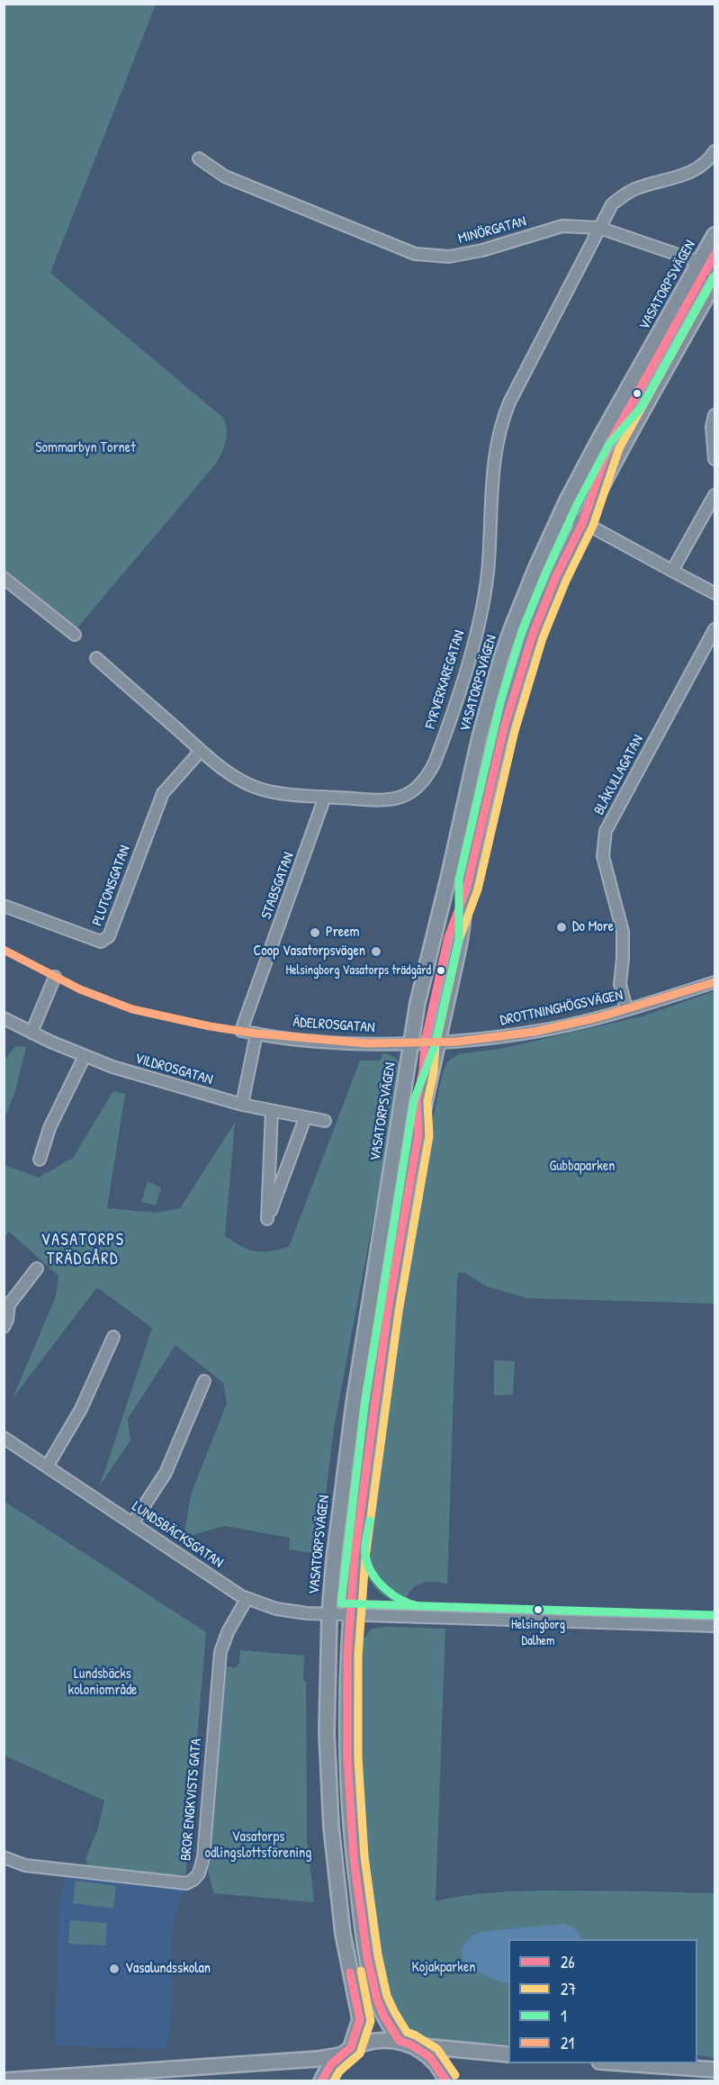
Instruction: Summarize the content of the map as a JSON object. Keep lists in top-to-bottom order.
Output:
{
  "streets": {
    "main road": ["VASATORPSVÄGEN"],
    "street": [
      "MINÖRGATAN",
      "FYRVERKAREGATAN",
      "BLÅKULLAGATAN",
      "PLUTONSGATAN",
      "STABSGATAN",
      "DROTTNINGHÖGSVÄGEN",
      "ÄDELROSGATAN",
      "VILDROSGATAN",
      "LUNDSBÄCKSGATAN",
      "BROR ENGKVISTS GATA"
    ]
  },
  "crossings": [
    ["MINÖRGATAN", "VASATORPSVÄGEN"],
    ["MINÖRGATAN", "FYRVERKAREGATAN"],
    ["VASATORPSVÄGEN", "DROTTNINGHÖGSVÄGEN"],
    ["VASATORPSVÄGEN", "ÄDELROSGATAN"],
    ["VASATORPSVÄGEN", "LUNDSBÄCKSGATAN"],
    ["FYRVERKAREGATAN", "PLUTONSGATAN"],
    ["FYRVERKAREGATAN", "STABSGATAN"],
    ["BLÅKULLAGATAN", "DROTTNINGHÖGSVÄGEN"],
    ["STABSGATAN", "ÄDELROSGATAN"],
    ["DROTTNINGHÖGSVÄGEN", "ÄDELROSGATAN"],
    ["LUNDSBÄCKSGATAN", "BROR ENGKVISTS GATA"]
  ],
  "districts": ["VASATORPS TRÄDGÅRD"],
  "parks": [
    "Sommarbyn Tornet",
    "Gubbaparken",
    "Lundsbäcks koloniområde",
    "Vasatorps odlingslottsförening",
    "Kojakparken"
  ],
  "places": [
    "Do More",
    "Preem",
    "Coop Vasatorpsvägen",
    "Helsingborg Vasatorps trädgård",
    "Helsingborg Dalhem",
    "Vasalundsskolan"
  ],
  "lines": [
    "transit line 26",
    "transit line 27",
    "transit line 1",
    "transit line 21"
  ],
  "legend": [
    "26",
    "27",
    "1",
    "21"
  ]
}
